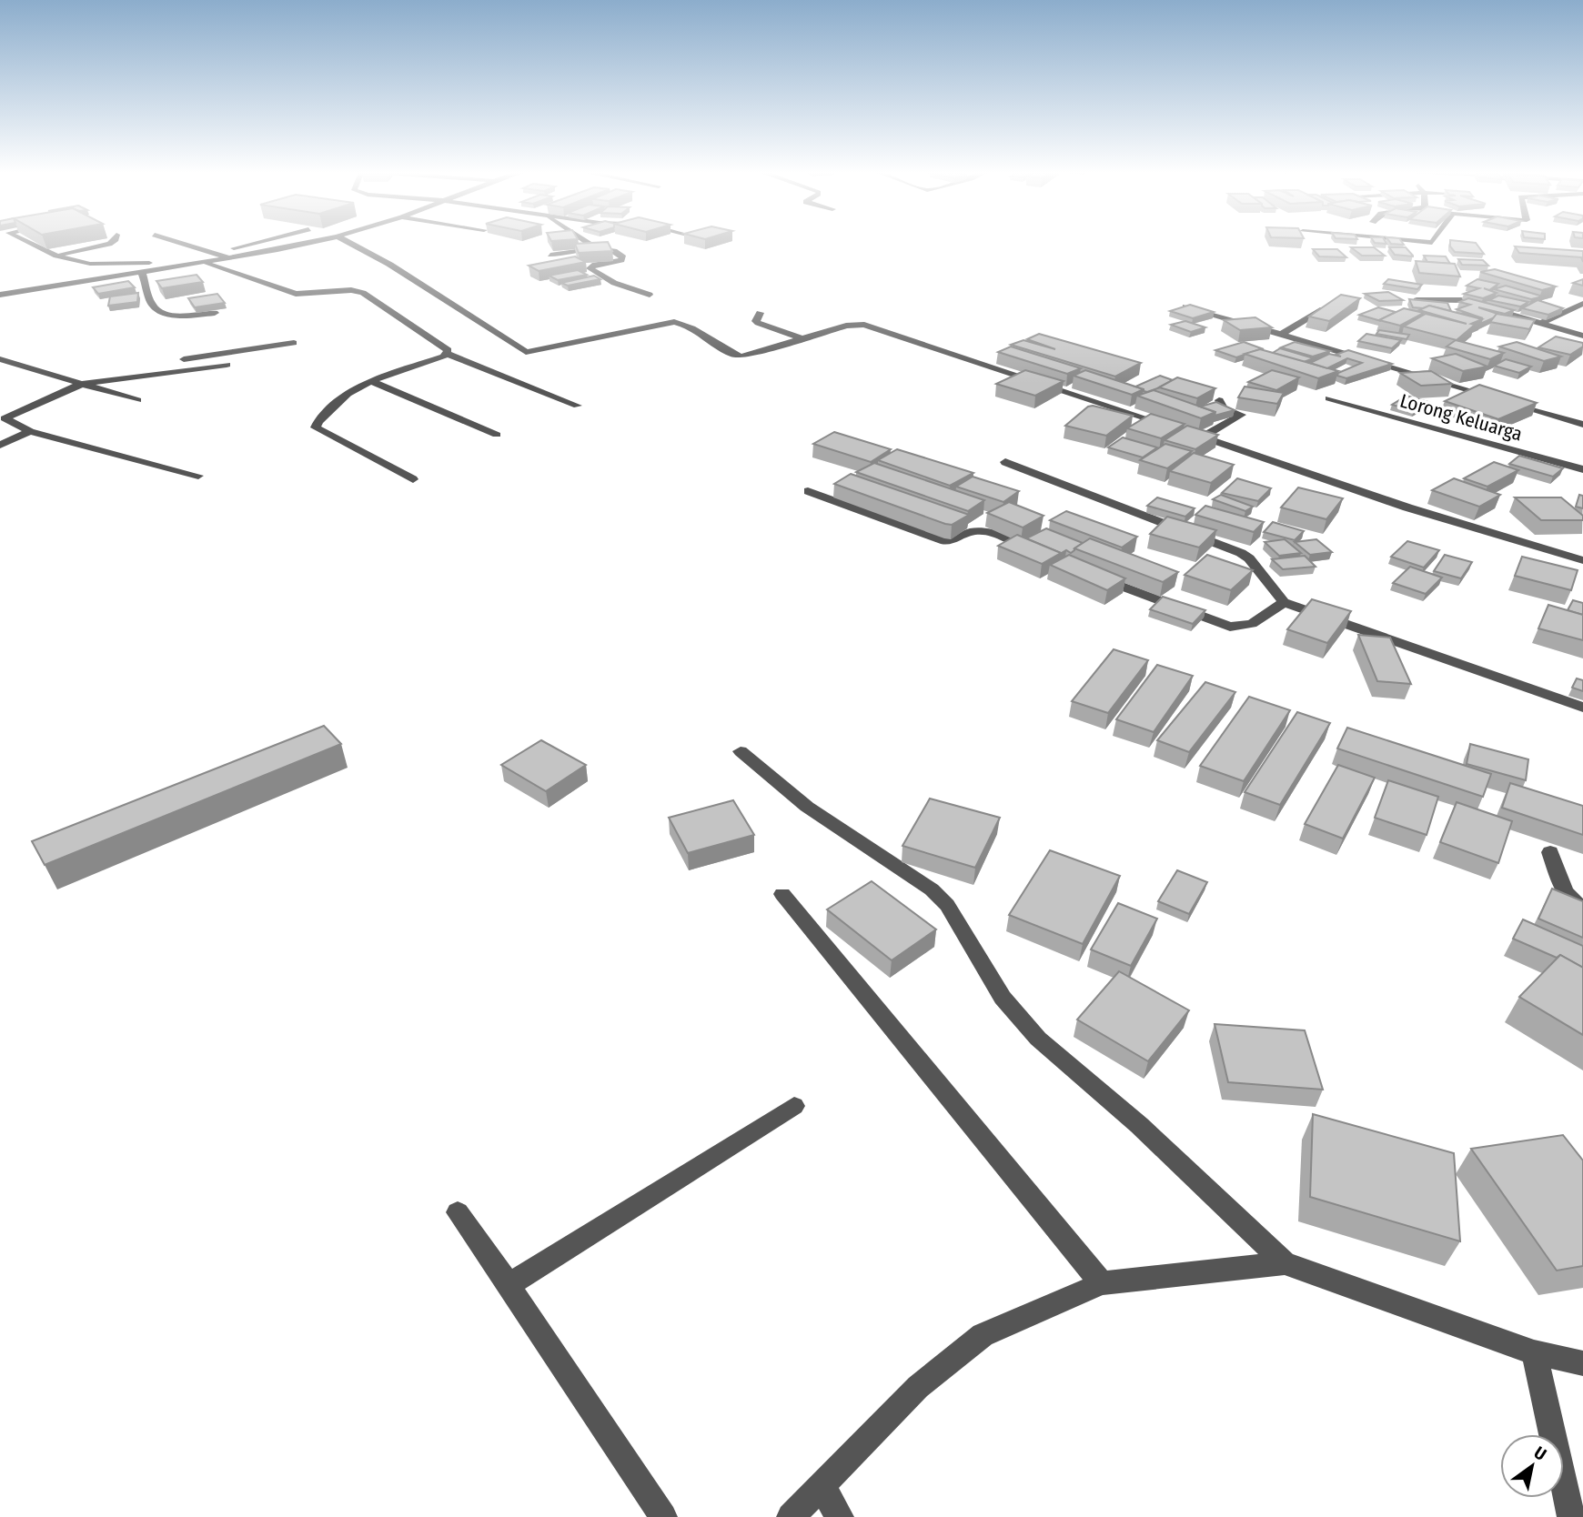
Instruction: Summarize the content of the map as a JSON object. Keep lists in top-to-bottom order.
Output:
{
  "streets": {
    "street": ["Lorong Keluarga"]
  },
  "north": "top right"
}
